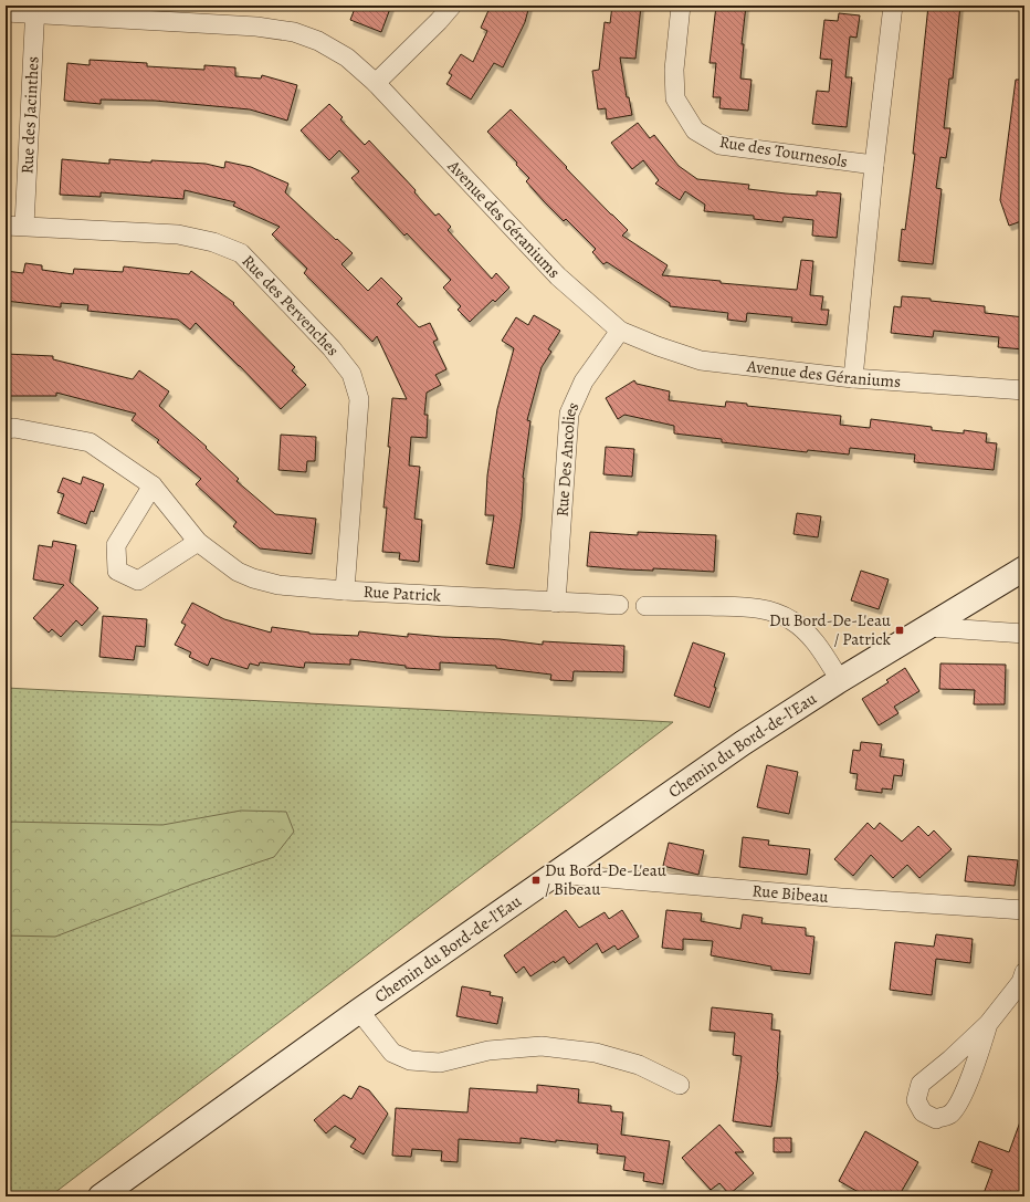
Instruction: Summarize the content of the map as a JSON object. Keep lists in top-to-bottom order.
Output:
{
  "streets": {
    "street": [
      "Rue des Jacinthes",
      "Rue des Tournesols",
      "Avenue des Géraniums",
      "Rue des Pervenches",
      "Rue Des Ancolies",
      "Rue Patrick",
      "Chemin du Bord-de-l'Eau",
      "Rue Bibeau"
    ]
  },
  "crossings": [
    ["Rue des Jacinthes", "Avenue des Géraniums"],
    ["Rue des Jacinthes", "Rue des Pervenches"],
    ["Avenue des Géraniums", "Rue Des Ancolies"],
    ["Rue des Pervenches", "Rue Patrick"],
    ["Rue Des Ancolies", "Rue Patrick"],
    ["Chemin du Bord-de-l'Eau", "Rue Bibeau"]
  ],
  "places": {
    "transit": ["Du Bord-De-L'eau / Patrick", "Du Bord-De-L'eau / Bibeau"]
  }
}
